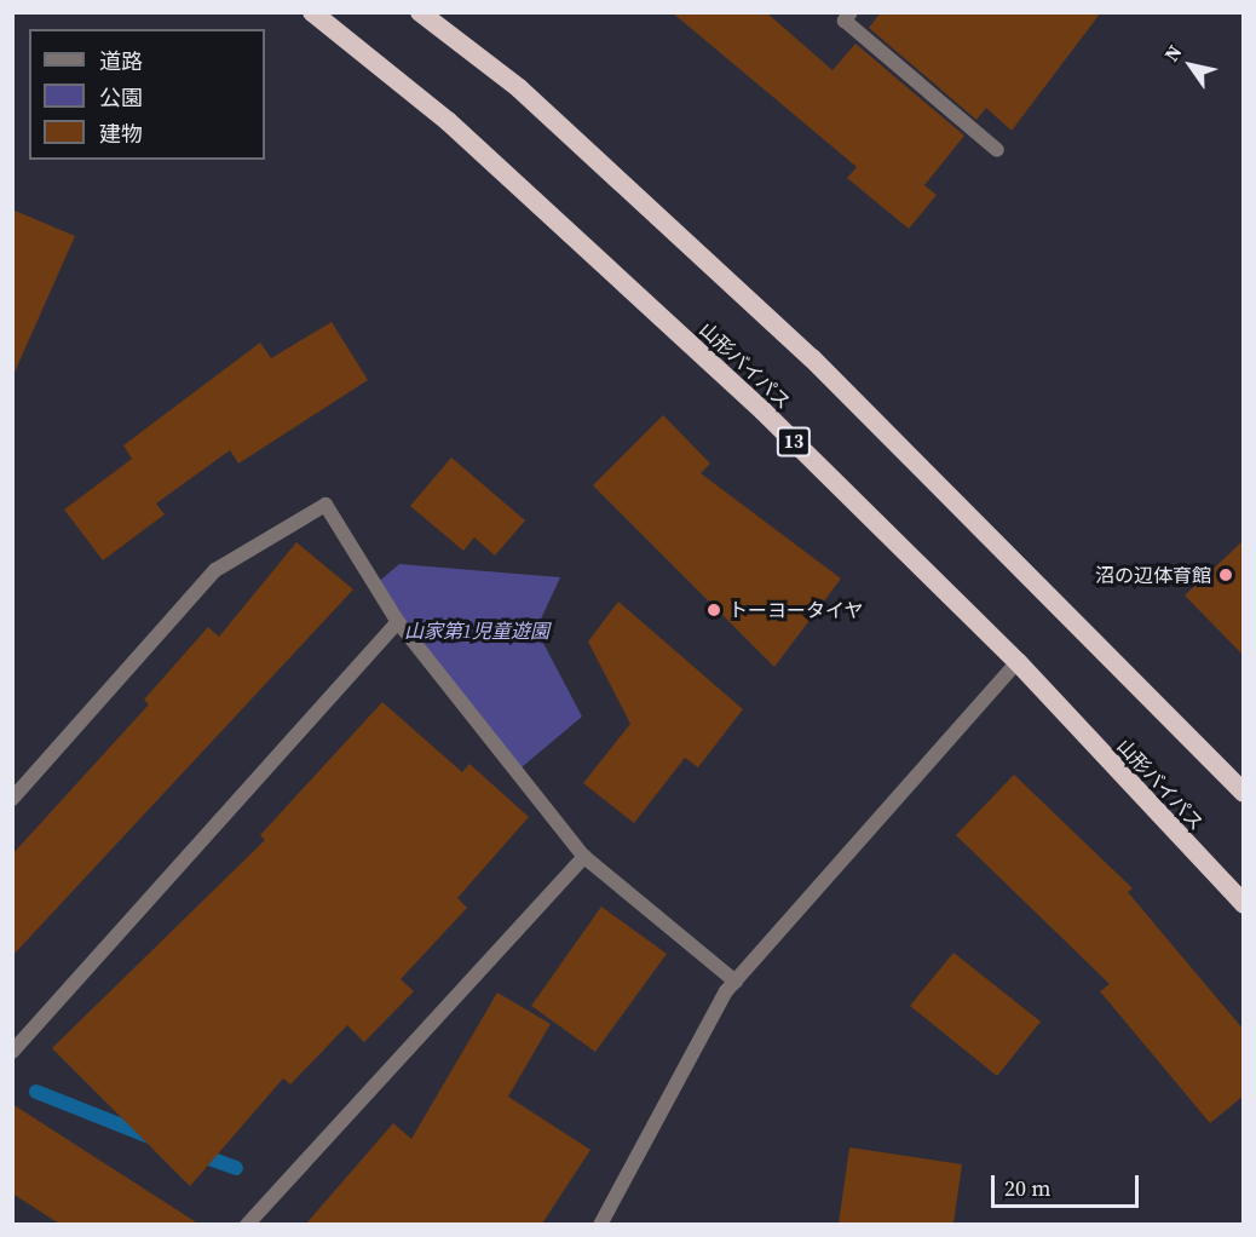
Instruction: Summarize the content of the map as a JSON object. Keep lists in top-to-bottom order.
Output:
{
  "streets": {
    "highway": ["山形バイパス", "13"]
  },
  "parks": ["山家第1児童遊園"],
  "places": ["沼の辺体育館", "トーヨータイヤ"],
  "legend": ["道路", "公園", "建物"],
  "scale_bar": "20 m",
  "north": "top left"
}
